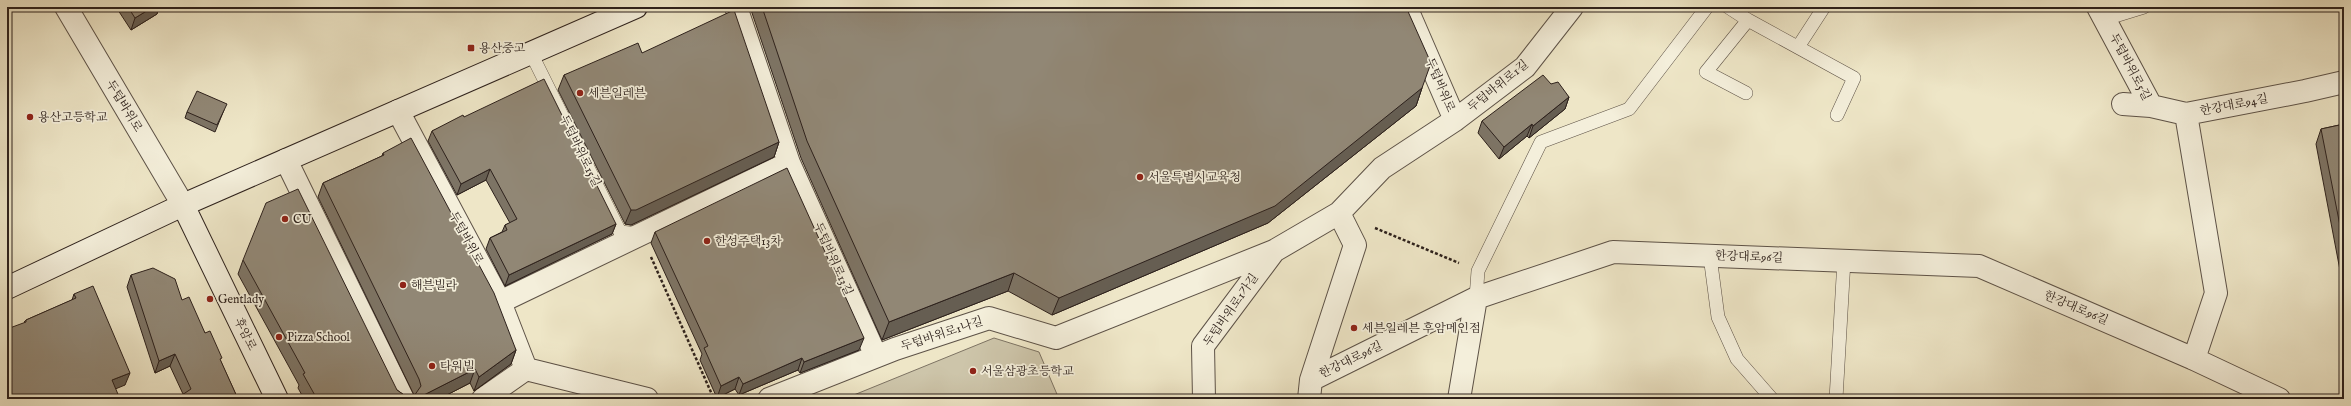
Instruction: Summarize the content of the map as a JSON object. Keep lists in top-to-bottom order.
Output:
{
  "streets": {
    "street": [
      "두텁바위로5길",
      "두텁바위로",
      "두텁바위로1길",
      "한강대로94길",
      "한강대로96길",
      "두텁바위로13길",
      "두텁바위로1가길",
      "후암로",
      "두텁바위로1나길"
    ],
    "lane": ["두텁바위로15길"]
  },
  "crossings": [
    ["두텁바위로5길", "한강대로94길"],
    ["두텁바위로", "두텁바위로1길"],
    ["두텁바위로", "후암로"],
    ["두텁바위로1길", "두텁바위로1가길"],
    ["두텁바위로1길", "두텁바위로1나길"],
    ["두텁바위로13길", "두텁바위로1나길"],
    ["두텁바위로1가길", "두텁바위로1나길"]
  ],
  "places": {
    "transit": ["용산중고"],
    "other": [
      "세븐일레븐",
      "용산고등학교",
      "서울특별시교육청",
      "CU",
      "한성주택13차",
      "해븐빌라",
      "Gentlady",
      "세븐일레븐 후암메인점",
      "Pizza School",
      "타워빌",
      "서울삼광초등학교"
    ]
  }
}
